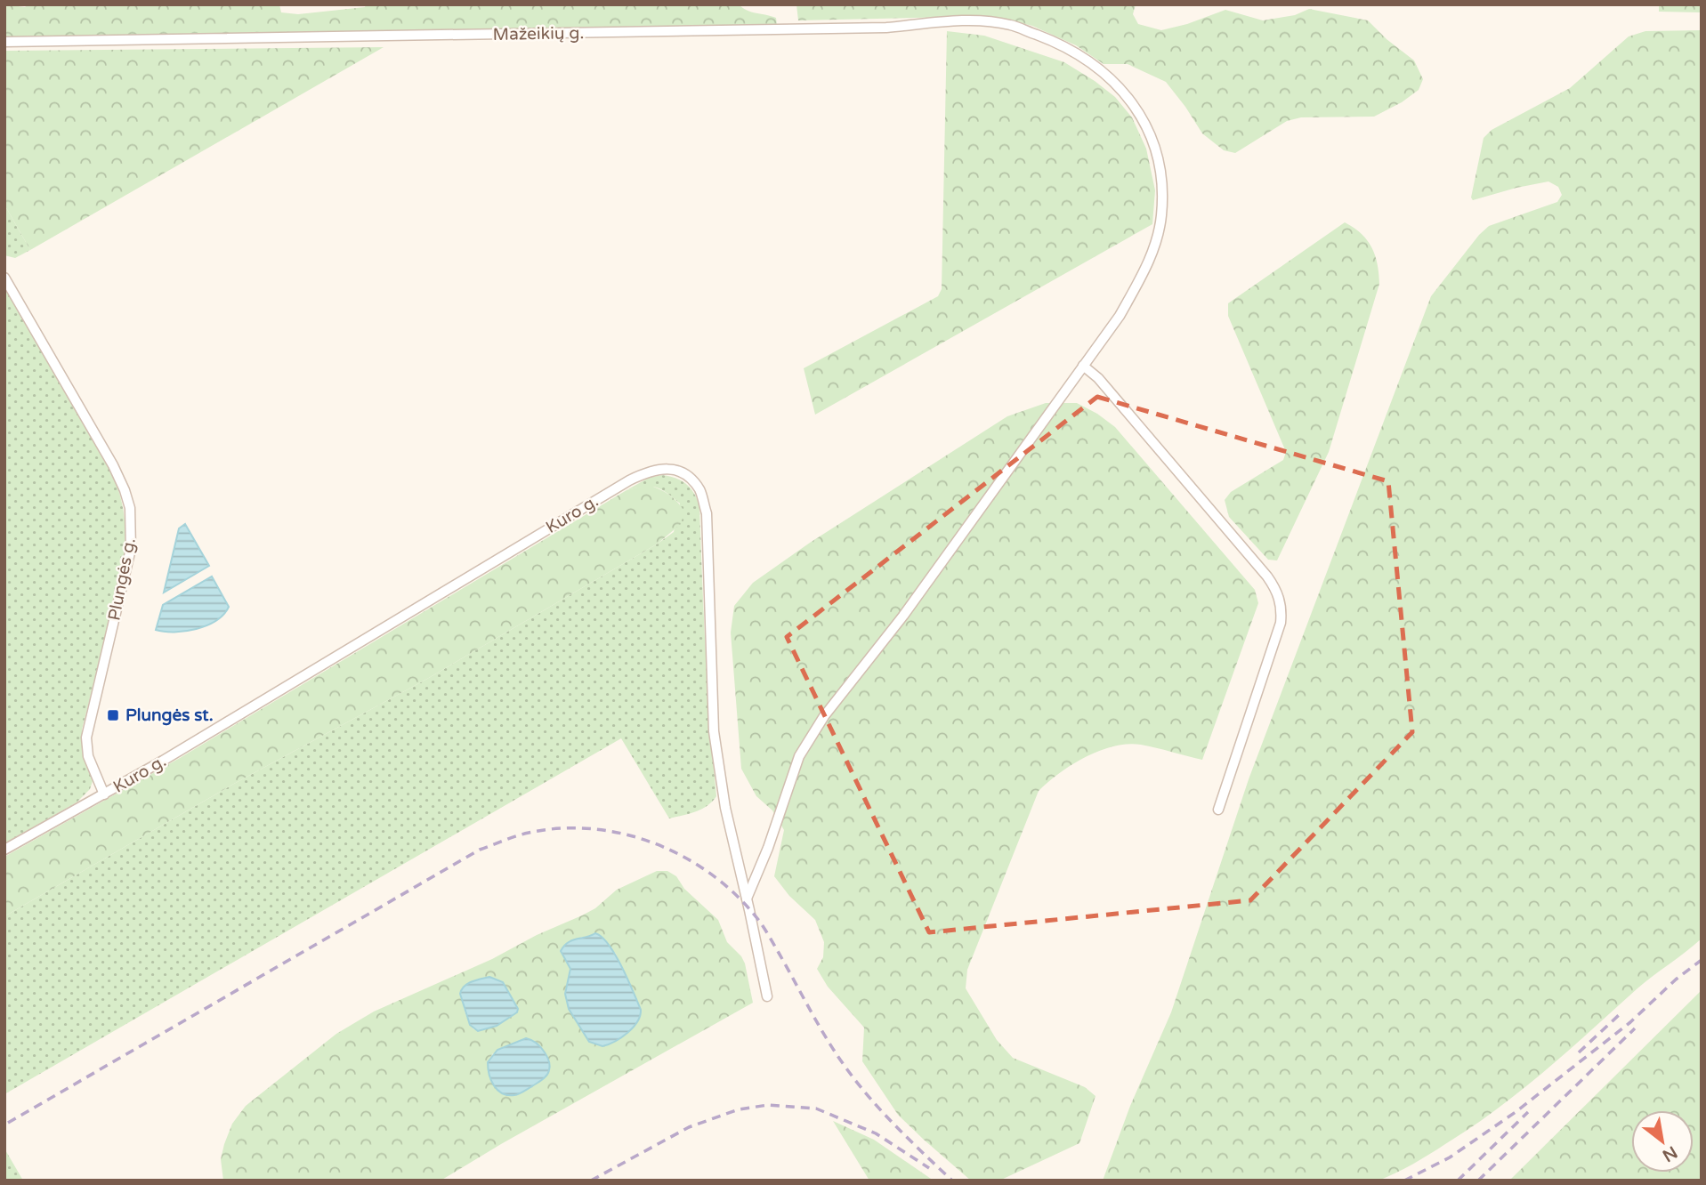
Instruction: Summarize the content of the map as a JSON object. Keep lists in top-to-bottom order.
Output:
{
  "streets": {
    "street": ["Mažeikių g.", "Kuro g.", "Plungės g."]
  },
  "crossings": [
    ["Mažeikių g.", "Kuro g."],
    ["Kuro g.", "Plungės g."]
  ],
  "places": {
    "transit": ["Plungės st."]
  },
  "north": "bottom right"
}
